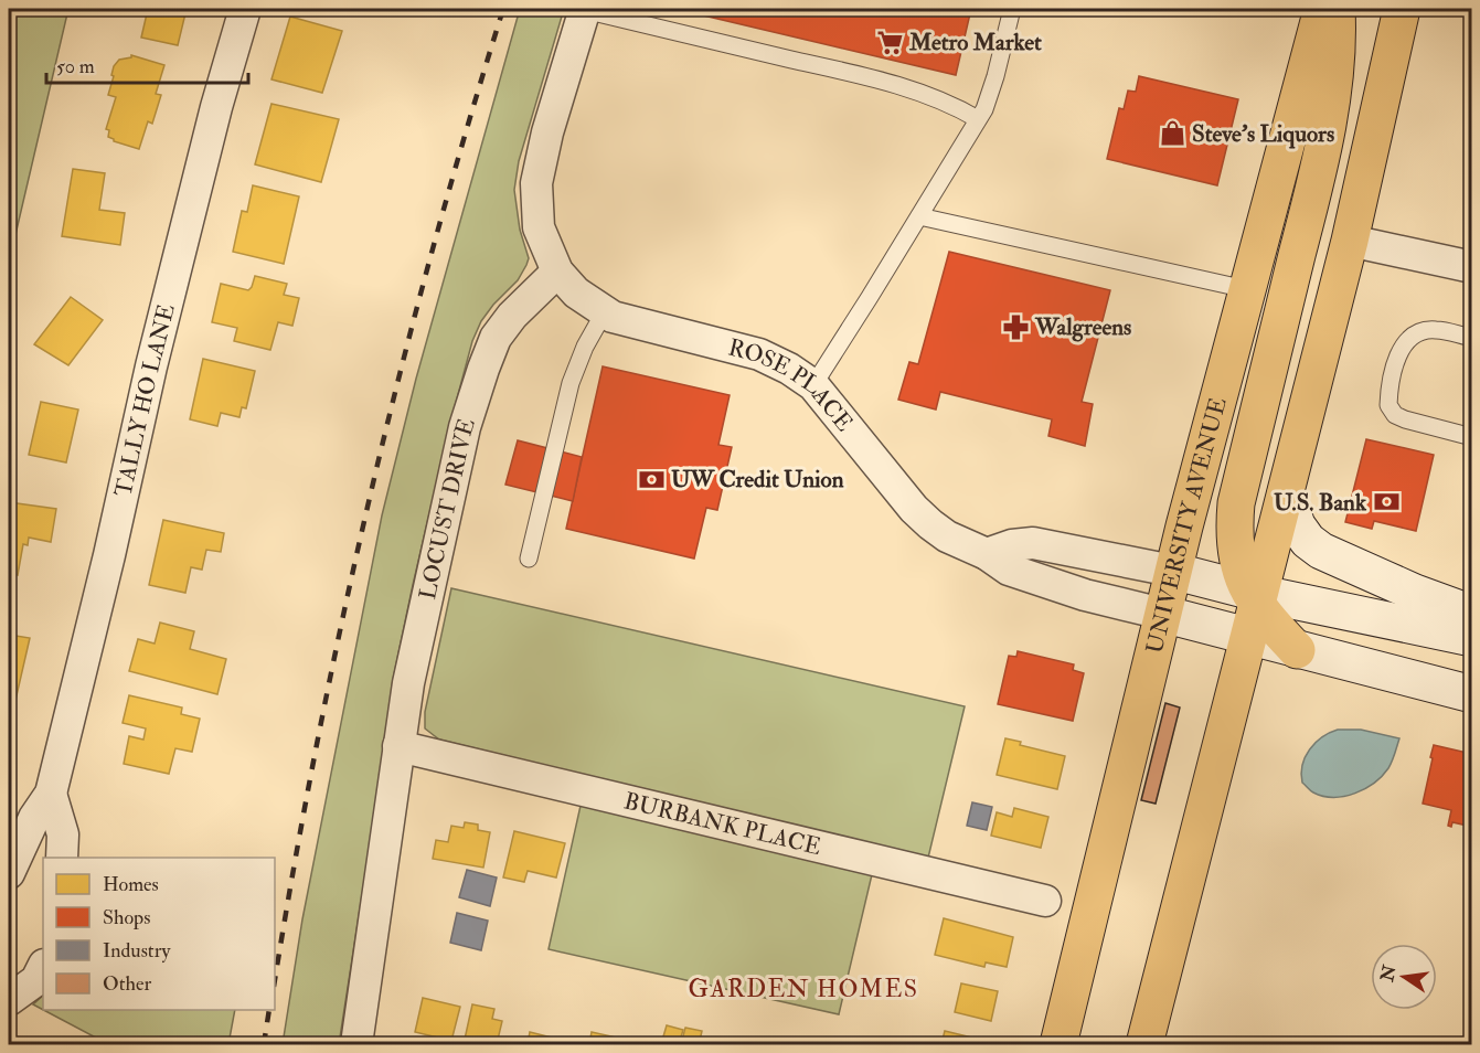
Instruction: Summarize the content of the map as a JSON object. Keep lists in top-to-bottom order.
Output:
{
  "streets": {
    "main road": ["UNIVERSITY AVENUE"],
    "street": [
      "ROSE PLACE",
      "TALLY HO LANE",
      "LOCUST DRIVE",
      "BURBANK PLACE"
    ]
  },
  "crossings": [
    ["ROSE PLACE", "LOCUST DRIVE"],
    ["ROSE PLACE", "UNIVERSITY AVENUE"],
    ["LOCUST DRIVE", "BURBANK PLACE"]
  ],
  "districts": ["GARDEN HOMES"],
  "places": {
    "supermarket": ["Metro Market"],
    "shop": ["Steve's Liquors"],
    "pharmacy": ["Walgreens"],
    "bank": ["UW Credit Union", "U.S. Bank"]
  },
  "legend": [
    "Homes",
    "Shops",
    "Industry",
    "Other"
  ],
  "scale_bar": "50 m",
  "north": "left"
}
